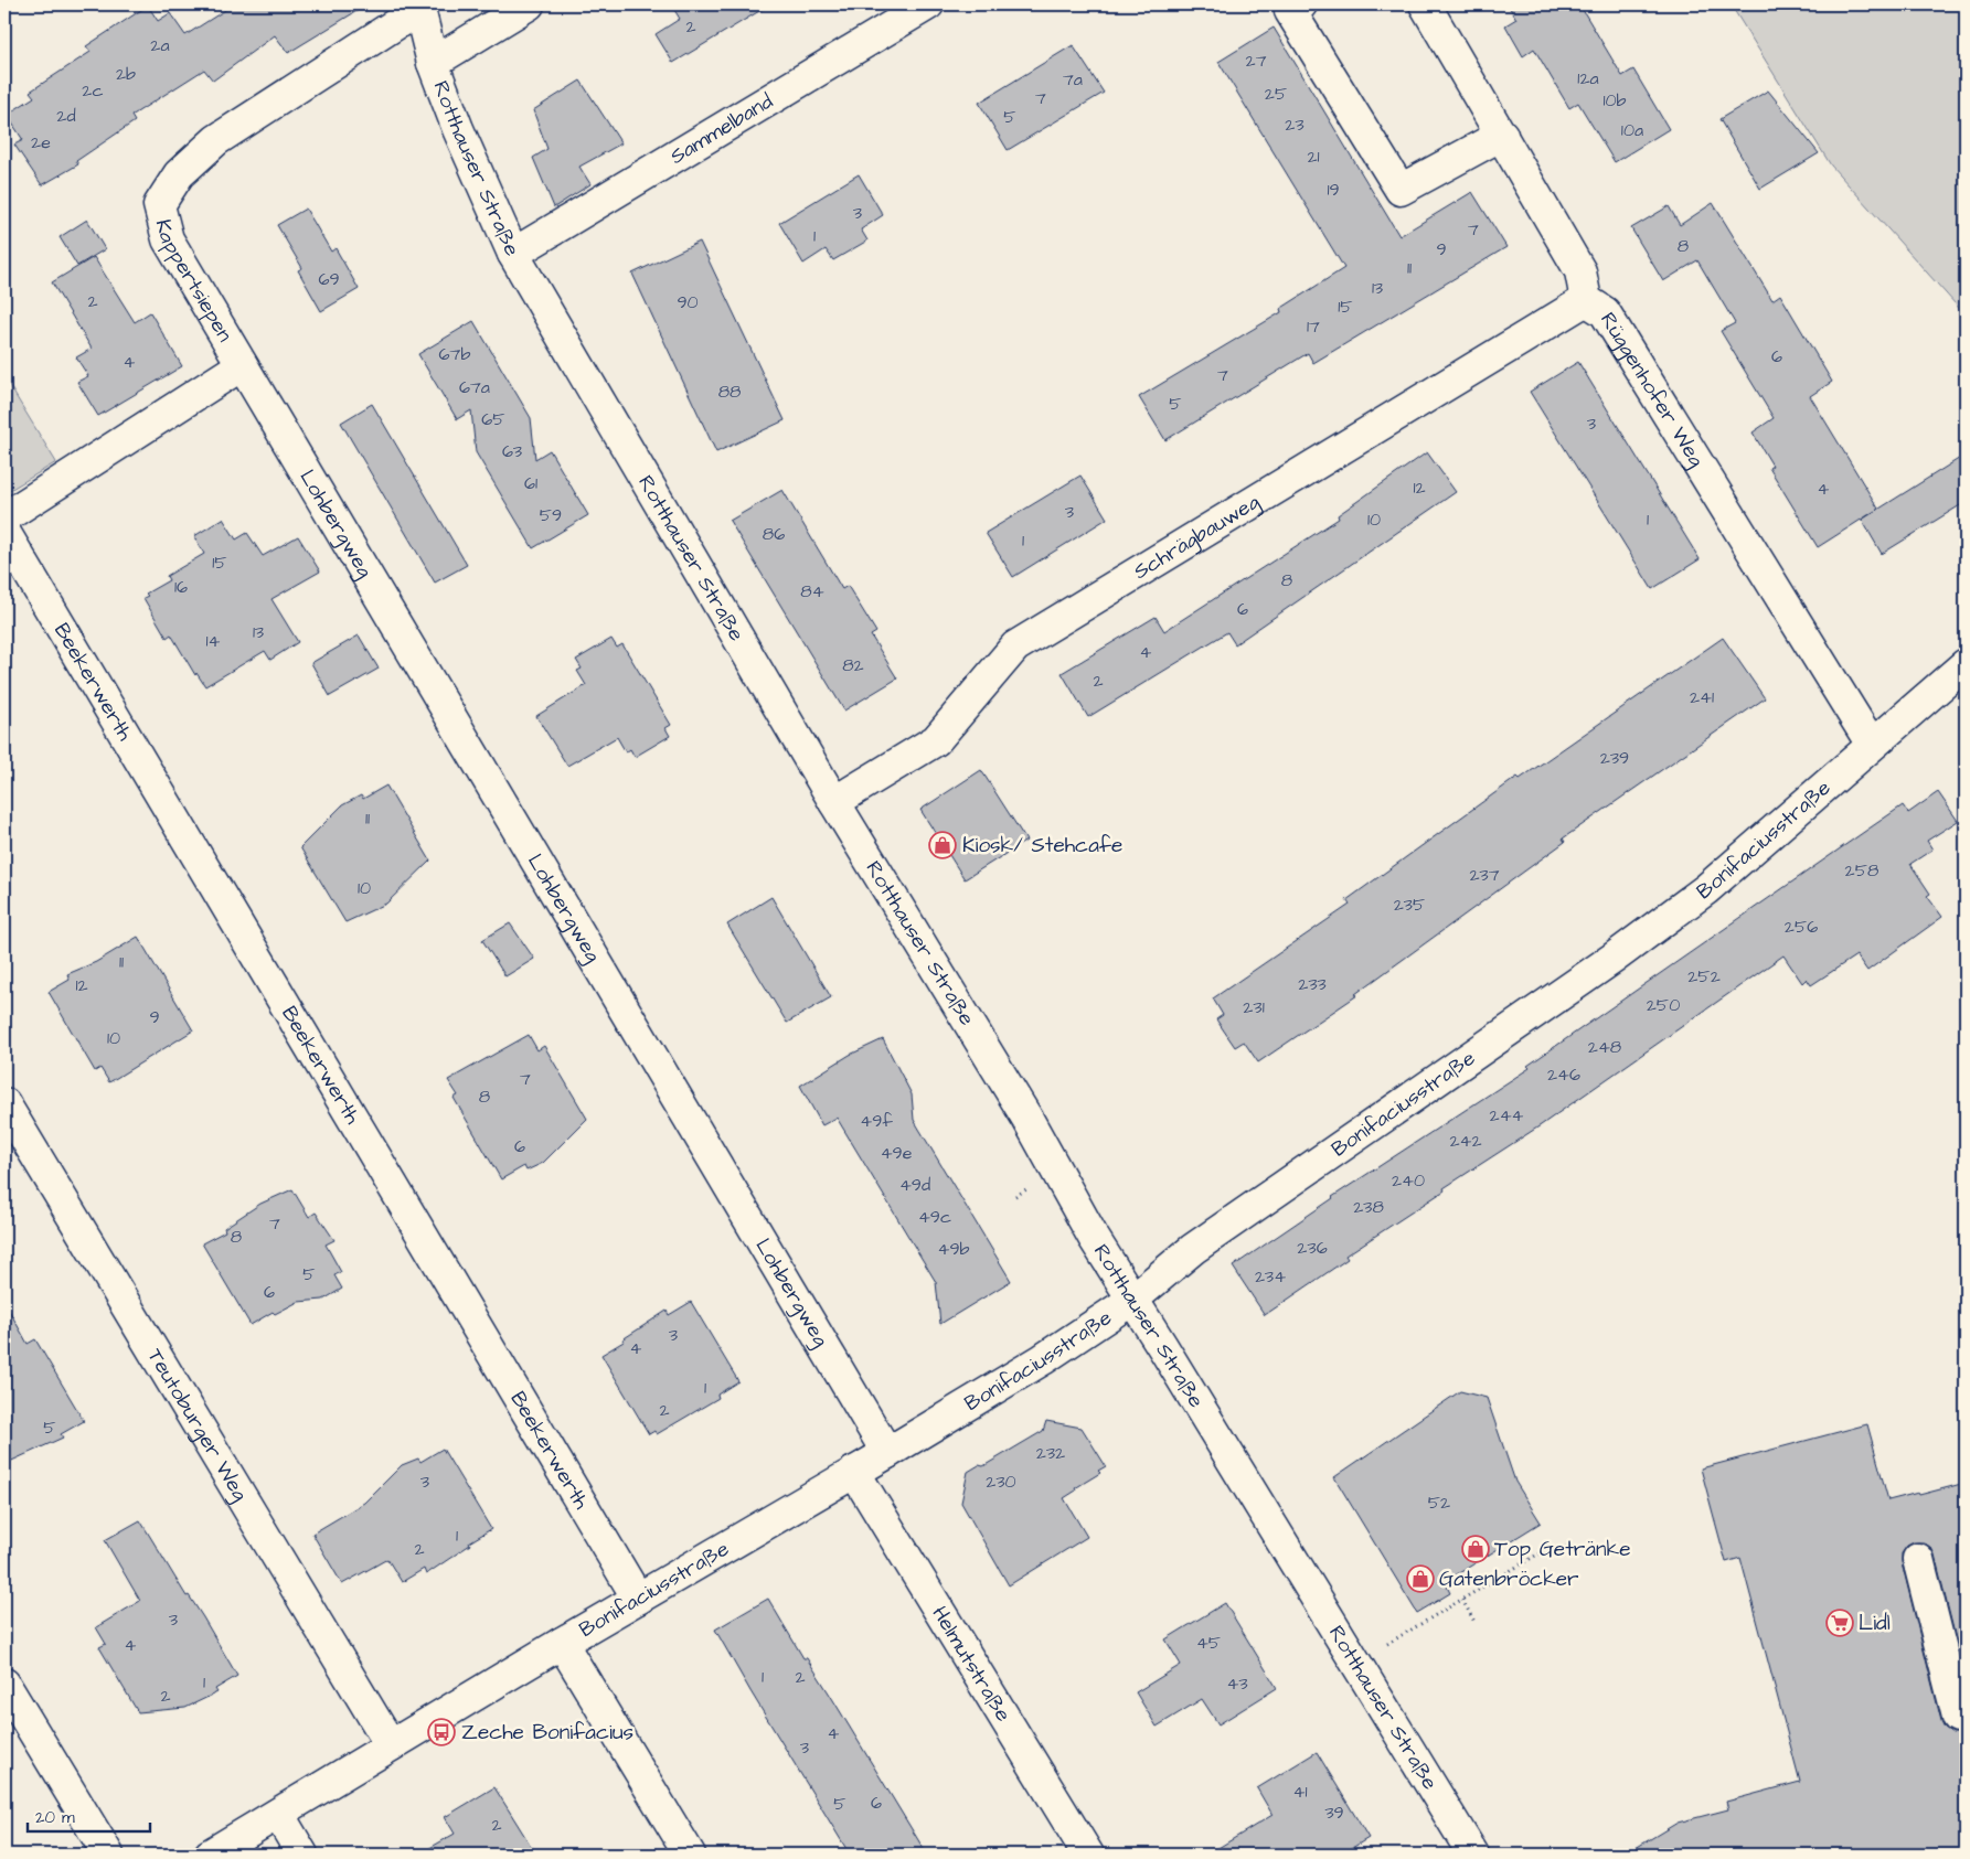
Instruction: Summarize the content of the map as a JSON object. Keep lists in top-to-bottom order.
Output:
{
  "streets": {
    "street": [
      "Sammelband",
      "Rotthauser Straße",
      "Kappertsiepen",
      "Rüggenhofer Weg",
      "Lohbergweg",
      "Schrägbauweg",
      "Beekerwerth",
      "Bonifaciusstraße",
      "Teutoburger Weg",
      "Helmutstraße"
    ]
  },
  "crossings": [
    ["Sammelband", "Rotthauser Straße"],
    ["Rotthauser Straße", "Kappertsiepen"],
    ["Rotthauser Straße", "Schrägbauweg"],
    ["Rotthauser Straße", "Bonifaciusstraße"],
    ["Kappertsiepen", "Lohbergweg"],
    ["Rüggenhofer Weg", "Schrägbauweg"],
    ["Rüggenhofer Weg", "Bonifaciusstraße"],
    ["Lohbergweg", "Bonifaciusstraße"],
    ["Beekerwerth", "Bonifaciusstraße"],
    ["Bonifaciusstraße", "Teutoburger Weg"],
    ["Bonifaciusstraße", "Helmutstraße"]
  ],
  "places": {
    "shop": ["Kiosk/ Stehcafe", "Top Getränke", "Gatenbröcker"],
    "supermarket": ["Lidl"],
    "bus stop": ["Zeche Bonifacius"]
  },
  "house_numbers": [
    "2",
    "2a",
    "27",
    "2b",
    "12a",
    "7a",
    "2c",
    "25",
    "7",
    "10b",
    "2d",
    "5",
    "23",
    "10a",
    "2e",
    "21",
    "19",
    "3",
    "7",
    "1",
    "8",
    "9",
    "11",
    "69",
    "13",
    "2",
    "90",
    "15",
    "17",
    "67b",
    "6",
    "4",
    "7",
    "67a",
    "88",
    "5",
    "65",
    "3",
    "63",
    "61",
    "12",
    "4",
    "3",
    "59",
    "10",
    "1",
    "86",
    "1",
    "15",
    "8",
    "16",
    "84",
    "6",
    "13",
    "14",
    "4",
    "82",
    "2",
    "241",
    "239",
    "11",
    "258",
    "237",
    "10",
    "235",
    "256",
    "11",
    "252",
    "233",
    "12",
    "250",
    "231",
    "9",
    "10",
    "248",
    "246",
    "7",
    "8",
    "244",
    "49f",
    "242",
    "6",
    "49e",
    "240",
    "49d",
    "238",
    "49c",
    "7",
    "8",
    "236",
    "49b",
    "5",
    "234",
    "6",
    "3",
    "4",
    "1",
    "2",
    "5",
    "232",
    "3",
    "230",
    "52",
    "1",
    "2",
    "3",
    "45",
    "4",
    "1",
    "2",
    "1",
    "43",
    "2",
    "4",
    "3",
    "41",
    "6",
    "5",
    "39",
    "2"
  ],
  "scale_bar": "20 m"
}
